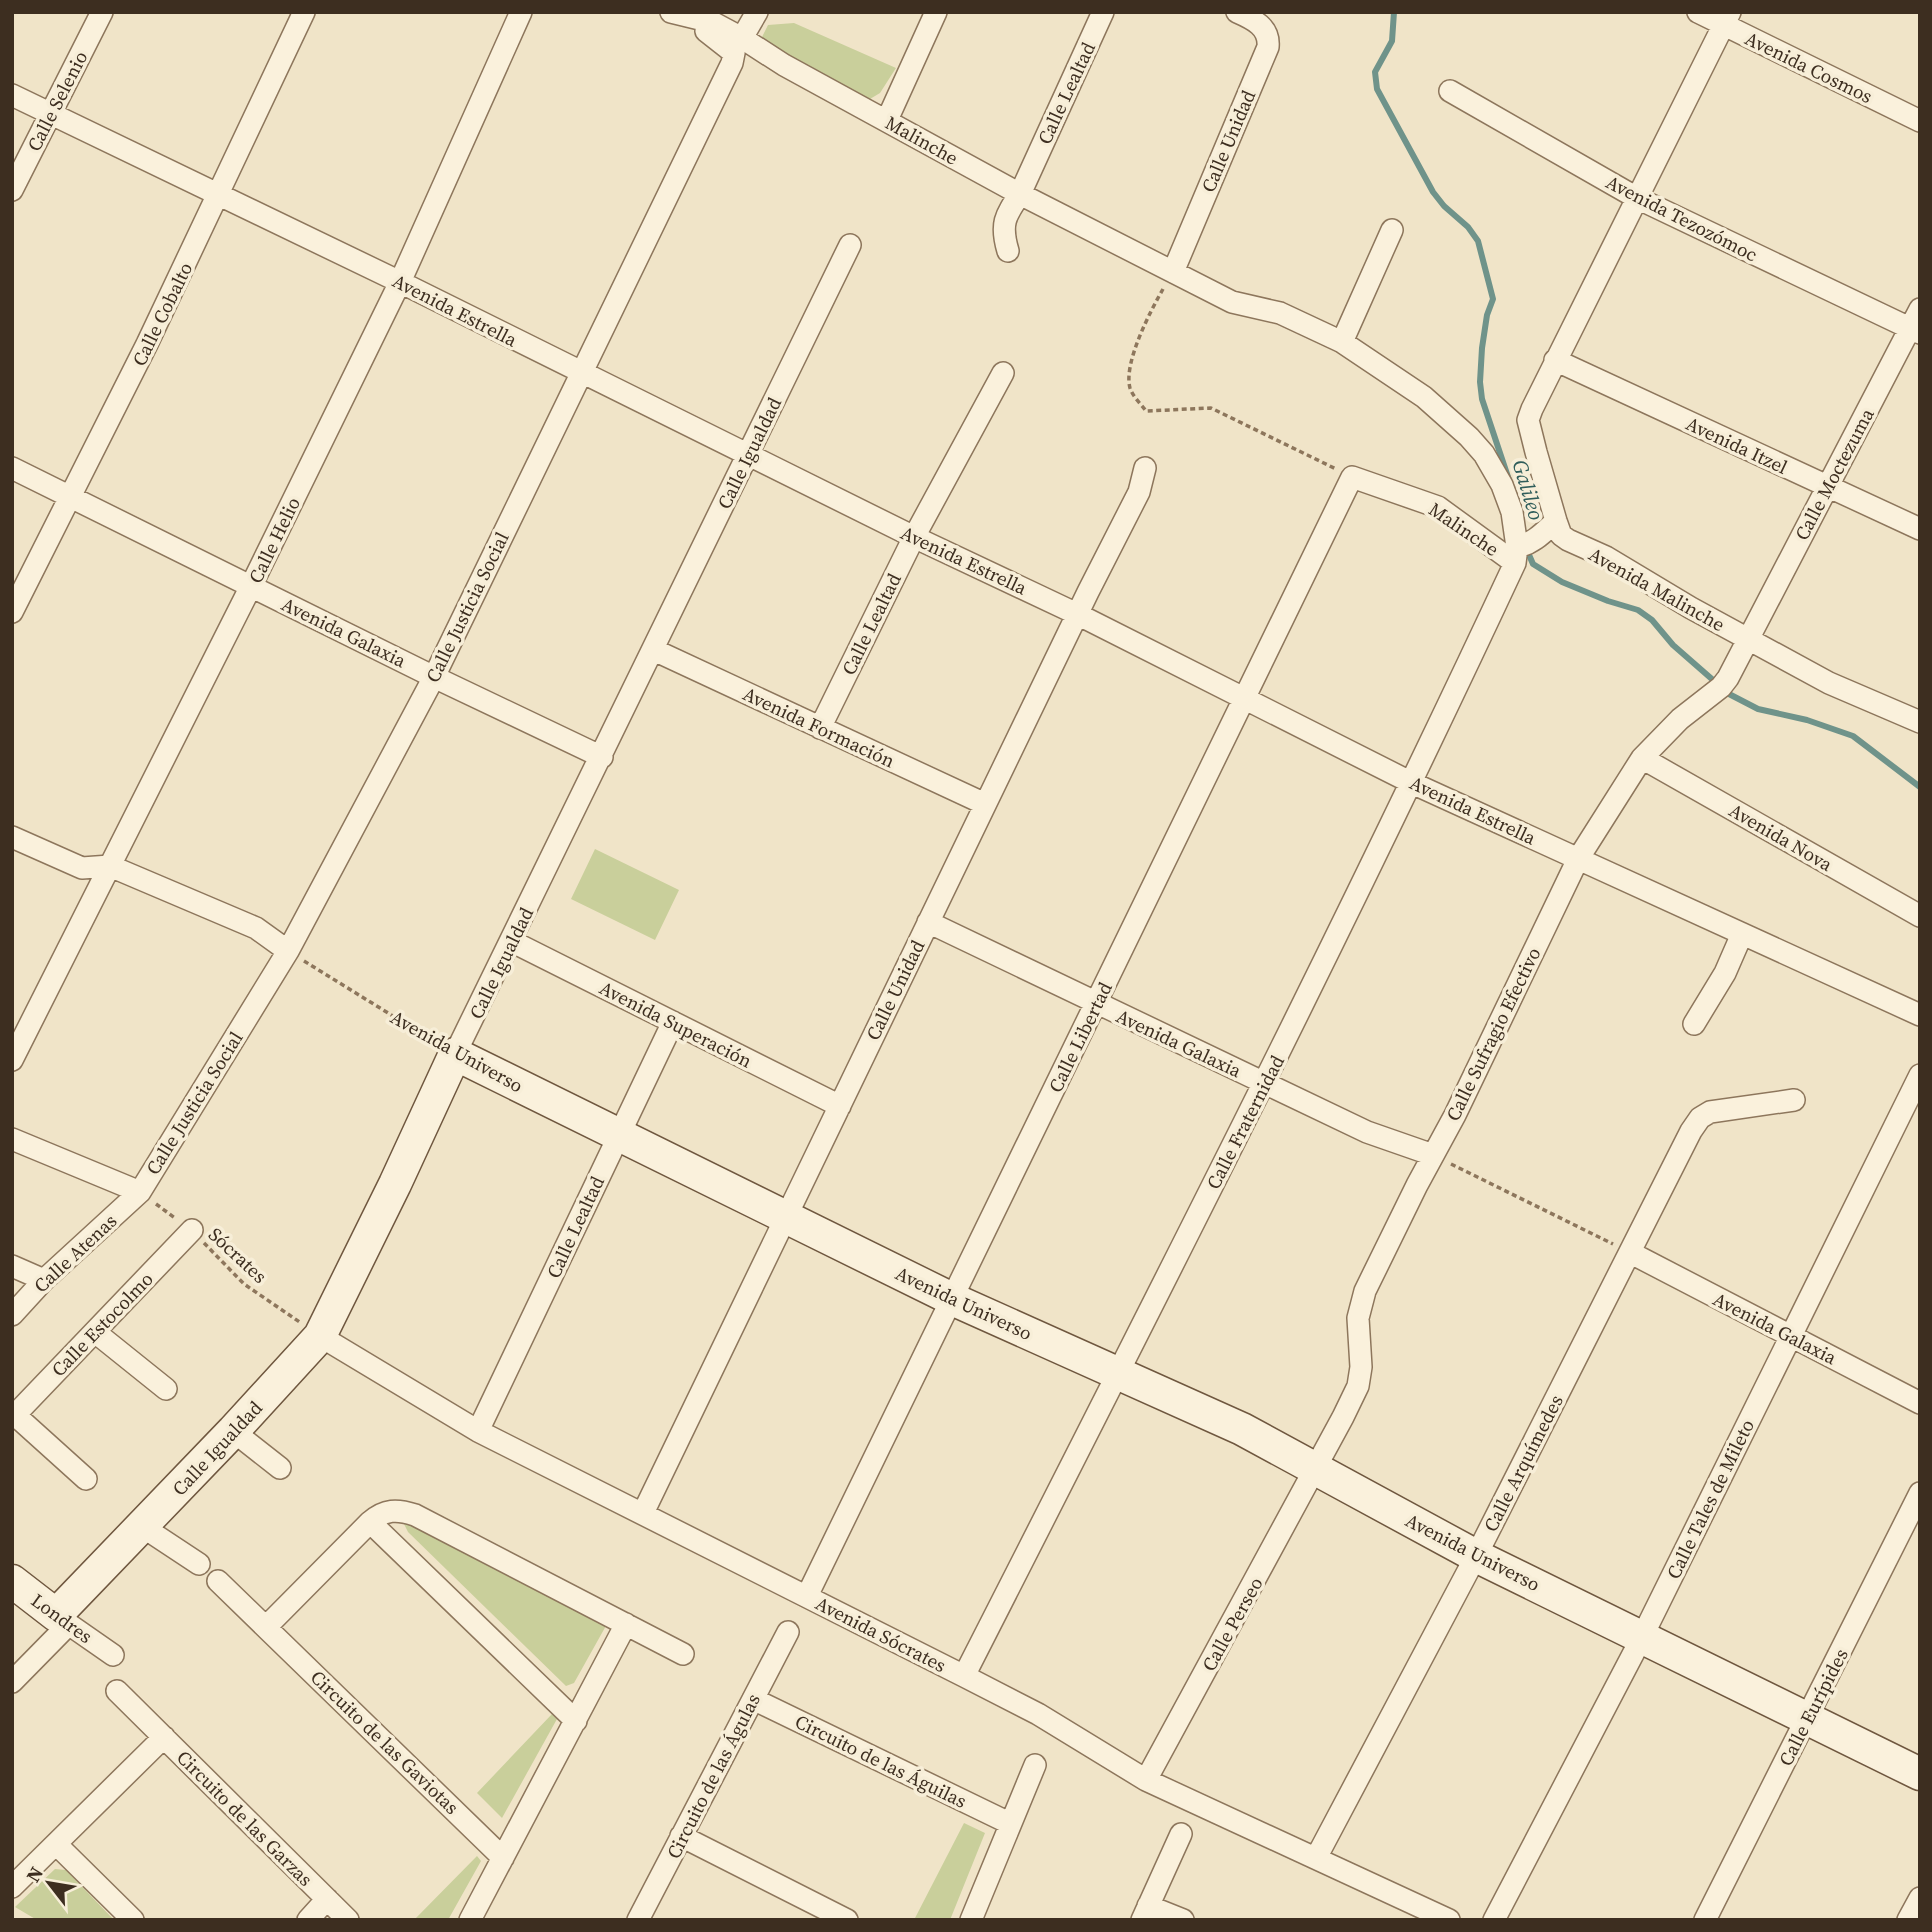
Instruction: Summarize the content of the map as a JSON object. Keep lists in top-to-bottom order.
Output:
{
  "streets": {
    "street": [
      "Avenida Cosmos",
      "Calle Lealtad",
      "Calle Selenio",
      "Malinche",
      "Calle Unidad",
      "Avenida Tezozómoc",
      "Avenida Estrella",
      "Calle Cobalto",
      "Avenida Itzel",
      "Calle Igualdad",
      "Calle Moctezuma",
      "Calle Helio",
      "Avenida Malinche",
      "Calle Justicia Social",
      "Avenida Galaxia",
      "Avenida Formación",
      "Avenida Nova",
      "Avenida Superación",
      "Calle Sufragio Efectivo",
      "Calle Libertad",
      "Avenida Universo",
      "Calle Fraternidad",
      "Calle Atenas",
      "Calle Estocolmo",
      "Calle Arquímedes",
      "Calle Tales de Mileto",
      "Londres",
      "Calle Perseo",
      "Avenida Sócrates",
      "Calle Eurípides",
      "Circuito de las Gaviotas",
      "Circuito de las Águilas",
      "Circuito de las Águlas",
      "Circuito de las Garzas"
    ],
    "path": ["Sócrates"]
  },
  "crossings": [
    ["Avenida Cosmos", "Avenida Malinche"],
    ["Calle Lealtad", "Malinche"],
    ["Calle Lealtad", "Avenida Estrella"],
    ["Calle Lealtad", "Avenida Formación"],
    ["Calle Lealtad", "Avenida Superación"],
    ["Calle Lealtad", "Avenida Universo"],
    ["Calle Lealtad", "Avenida Sócrates"],
    ["Calle Selenio", "Avenida Estrella"],
    ["Malinche", "Calle Unidad"],
    ["Malinche", "Calle Justicia Social"],
    ["Malinche", "Calle Libertad"],
    ["Malinche", "Calle Fraternidad"],
    ["Calle Unidad", "Avenida Estrella"],
    ["Calle Unidad", "Avenida Galaxia"],
    ["Calle Unidad", "Avenida Formación"],
    ["Calle Unidad", "Avenida Superación"],
    ["Calle Unidad", "Avenida Universo"],
    ["Calle Unidad", "Avenida Sócrates"],
    ["Avenida Tezozómoc", "Calle Moctezuma"],
    ["Avenida Tezozómoc", "Avenida Malinche"],
    ["Avenida Estrella", "Calle Cobalto"],
    ["Avenida Estrella", "Calle Igualdad"],
    ["Avenida Estrella", "Calle Helio"],
    ["Avenida Estrella", "Calle Justicia Social"],
    ["Avenida Estrella", "Calle Sufragio Efectivo"],
    ["Avenida Estrella", "Calle Libertad"],
    ["Avenida Estrella", "Calle Fraternidad"],
    ["Calle Cobalto", "Avenida Galaxia"],
    ["Avenida Itzel", "Calle Moctezuma"],
    ["Avenida Itzel", "Avenida Malinche"],
    ["Calle Igualdad", "Avenida Galaxia"],
    ["Calle Igualdad", "Avenida Formación"],
    ["Calle Igualdad", "Avenida Superación"],
    ["Calle Igualdad", "Avenida Universo"],
    ["Calle Igualdad", "Sócrates"],
    ["Calle Igualdad", "Londres"],
    ["Calle Igualdad", "Avenida Sócrates"],
    ["Calle Moctezuma", "Avenida Malinche"],
    ["Calle Moctezuma", "Calle Sufragio Efectivo"],
    ["Calle Helio", "Avenida Galaxia"],
    ["Avenida Malinche", "Calle Sufragio Efectivo"],
    ["Calle Justicia Social", "Avenida Galaxia"],
    ["Calle Justicia Social", "Avenida Universo"],
    ["Calle Justicia Social", "Calle Atenas"],
    ["Calle Justicia Social", "Sócrates"],
    ["Avenida Galaxia", "Calle Sufragio Efectivo"],
    ["Avenida Galaxia", "Calle Libertad"],
    ["Avenida Galaxia", "Calle Fraternidad"],
    ["Avenida Galaxia", "Calle Arquímedes"],
    ["Avenida Galaxia", "Calle Tales de Mileto"],
    ["Avenida Nova", "Calle Sufragio Efectivo"],
    ["Calle Sufragio Efectivo", "Avenida Universo"],
    ["Calle Sufragio Efectivo", "Calle Perseo"],
    ["Calle Libertad", "Avenida Universo"],
    ["Calle Libertad", "Avenida Sócrates"],
    ["Avenida Universo", "Calle Fraternidad"],
    ["Avenida Universo", "Calle Arquímedes"],
    ["Avenida Universo", "Calle Tales de Mileto"],
    ["Avenida Universo", "Calle Perseo"],
    ["Avenida Universo", "Calle Eurípides"],
    ["Calle Fraternidad", "Avenida Sócrates"],
    ["Calle Atenas", "Sócrates"],
    ["Sócrates", "Calle Estocolmo"],
    ["Sócrates", "Avenida Sócrates"],
    ["Calle Arquímedes", "Avenida Sócrates"],
    ["Calle Perseo", "Avenida Sócrates"],
    ["Circuito de las Águilas", "Circuito de las Águlas"]
  ],
  "water": ["Galileo"],
  "north": "top left"
}
